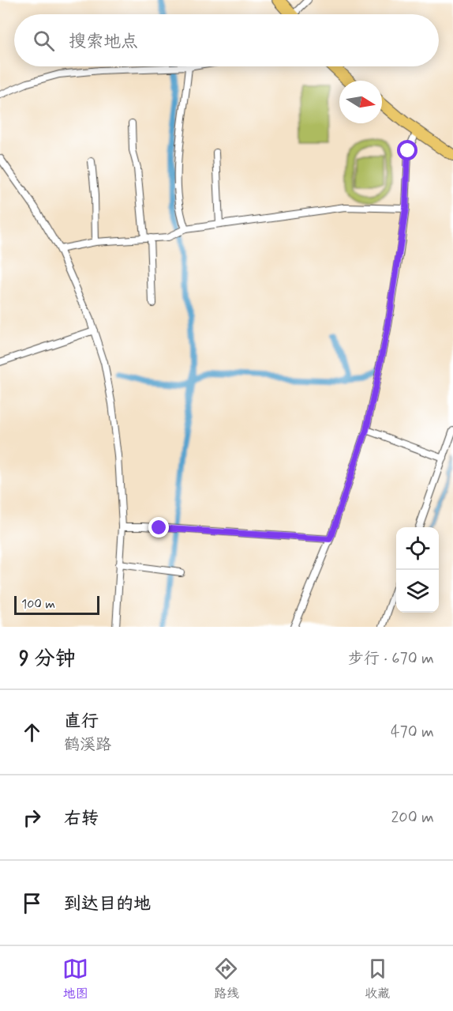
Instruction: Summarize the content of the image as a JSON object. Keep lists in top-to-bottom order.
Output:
{
  "scale_bar": "100 m",
  "north": "right",
  "page": {
    "search": "搜索地点",
    "scale": "100 m",
    "heading": ["9 分钟", "步行 · 670 m"],
    "list": [
      ["直行", "鹤溪路", "470 m"],
      ["右转", "200 m"],
      "到达目的地"
    ],
    "nav": ["地图", "路线", "收藏"]
  }
}
